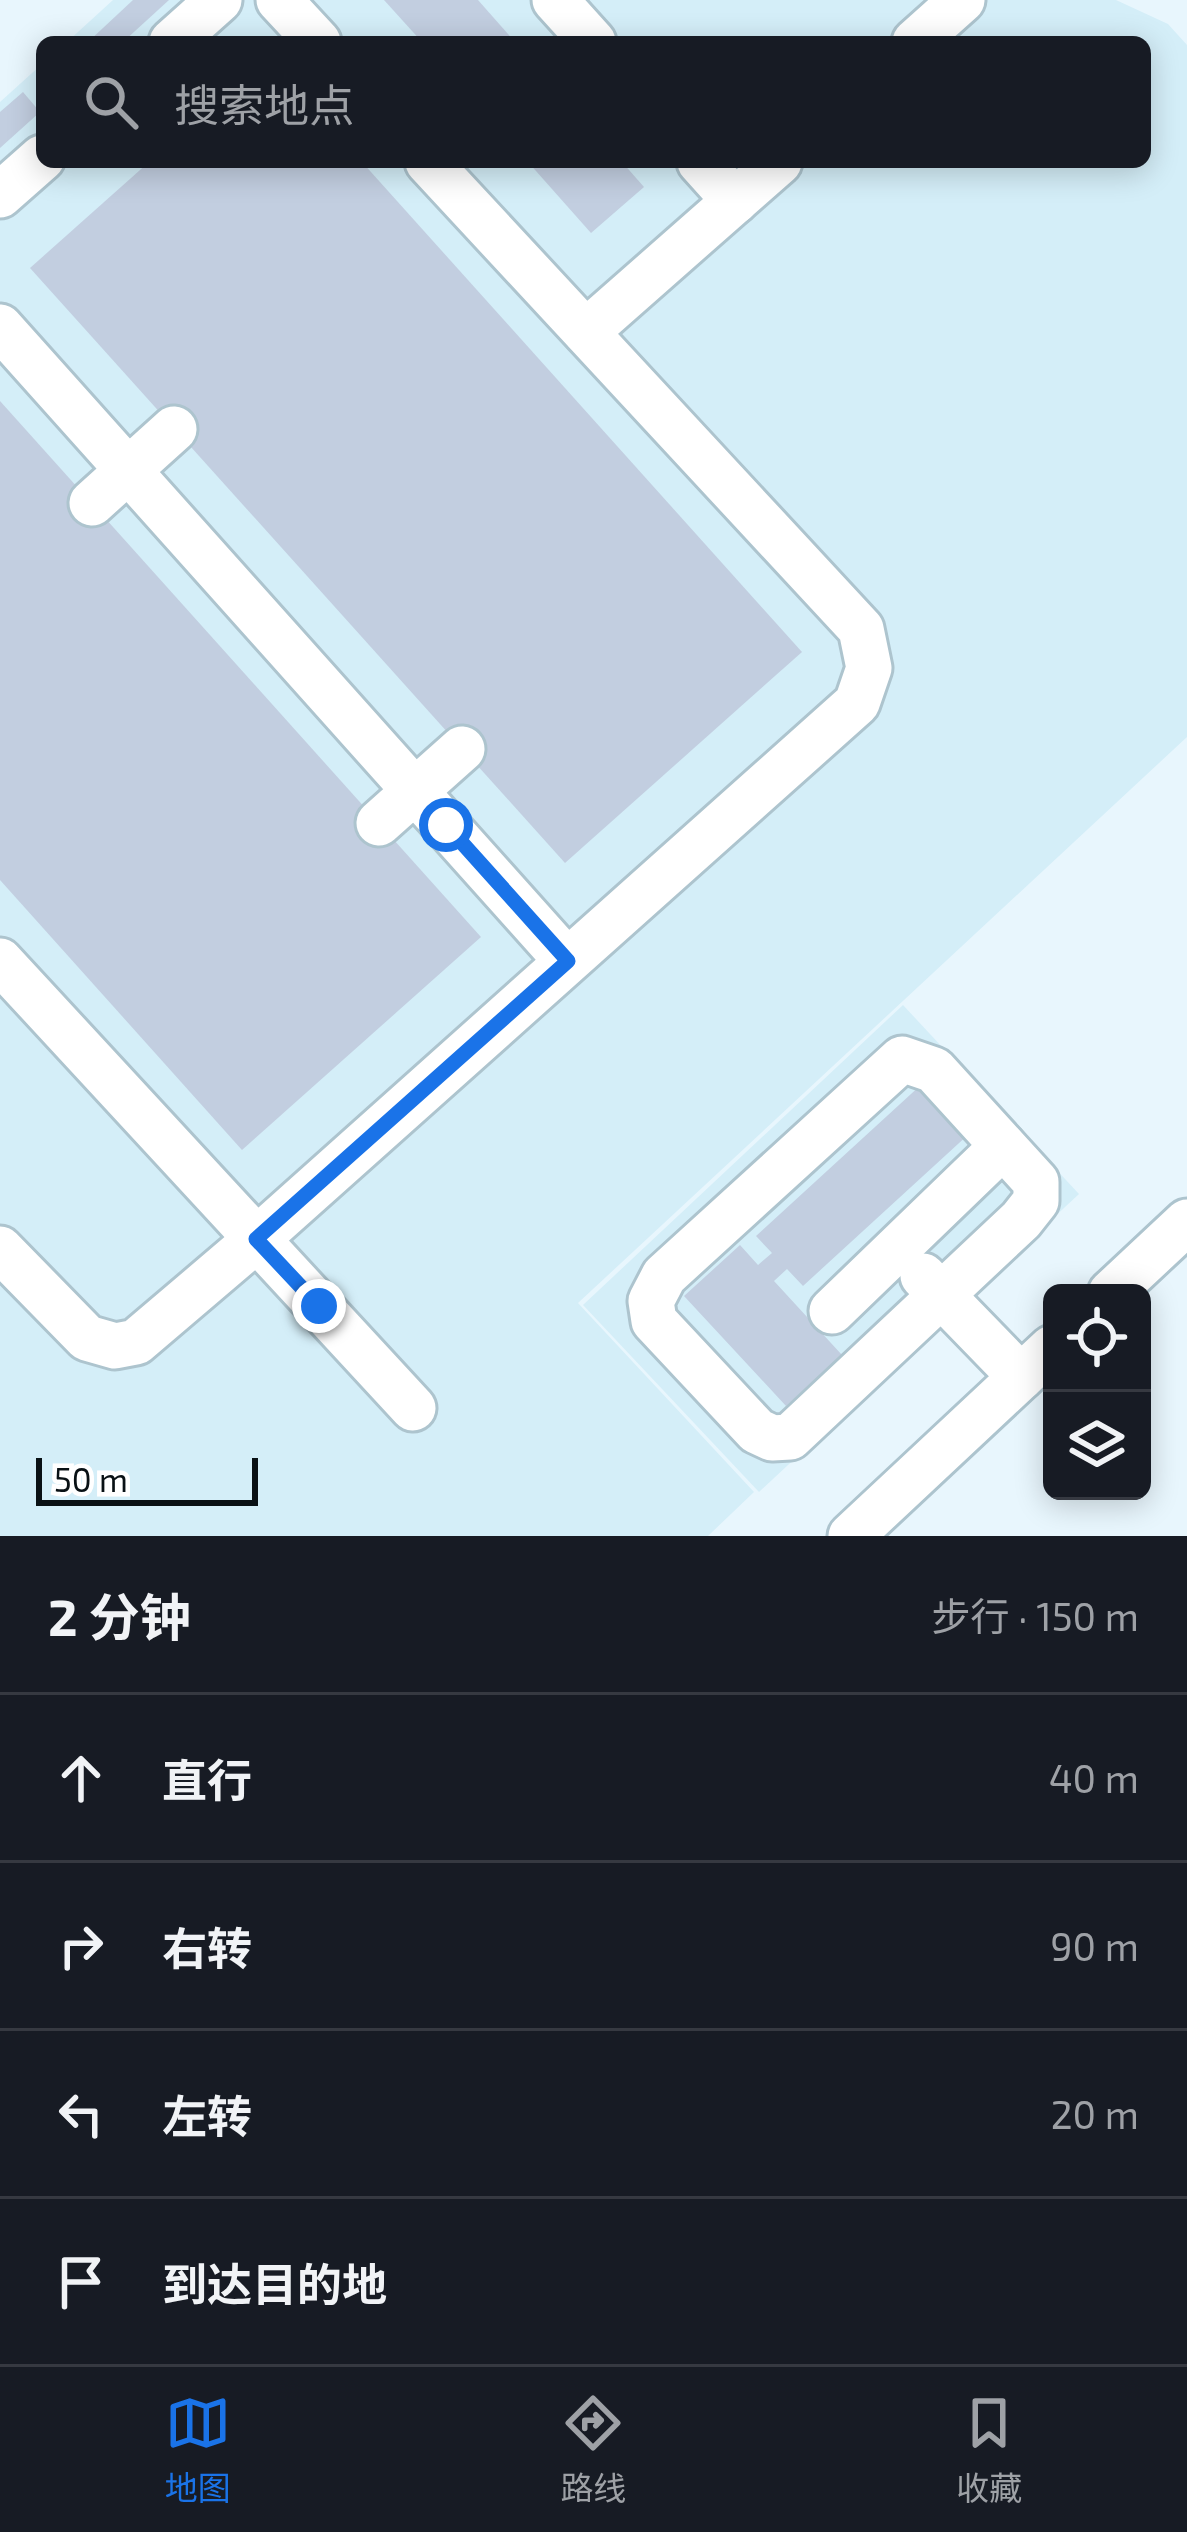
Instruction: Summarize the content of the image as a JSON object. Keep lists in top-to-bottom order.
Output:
{
  "scale_bar": "50 m",
  "page": {
    "search": "搜索地点",
    "scale": "50 m",
    "heading": ["2 分钟", "步行 · 150 m"],
    "list": [
      ["直行", "40 m"],
      ["右转", "90 m"],
      ["左转", "20 m"],
      "到达目的地"
    ],
    "nav": ["地图", "路线", "收藏"]
  }
}
